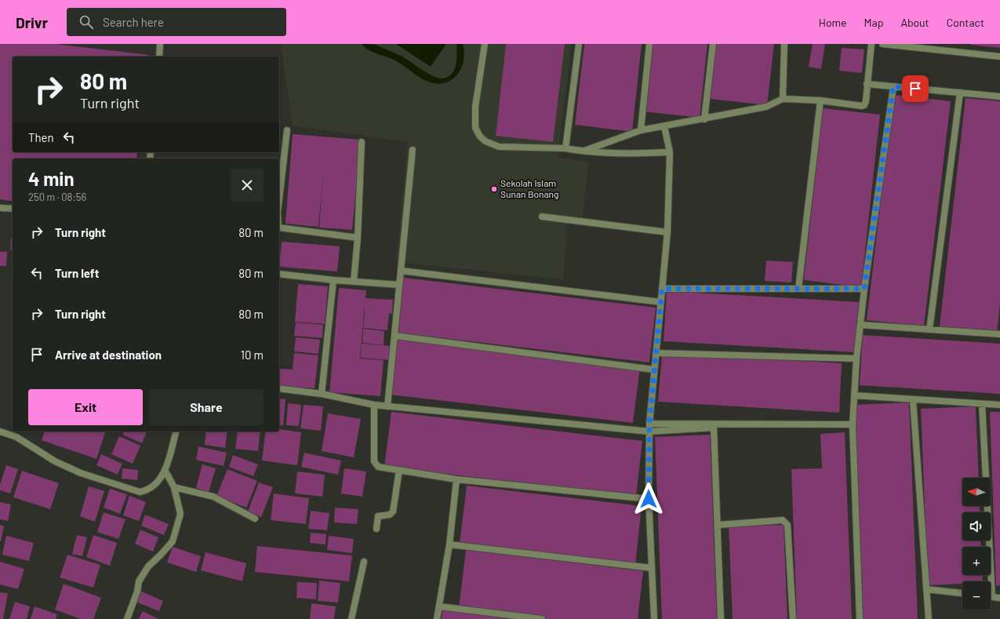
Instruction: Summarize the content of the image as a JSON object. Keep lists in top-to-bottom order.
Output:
{
  "places": ["Sekolah Islam Sunan Bonang"],
  "north": "left",
  "page": {
    "header": "Drivr",
    "search": "Search here",
    "nav": [
      "Home",
      "Map",
      "About",
      "Contact"
    ],
    "turn": ["80 m", "Turn right"],
    "then": "Then",
    "heading": ["4 min", "250 m · 08:56"],
    "list": [
      {
        "name": "Turn right",
        "value": "80 m"
      },
      {
        "name": "Turn left",
        "value": "80 m"
      },
      {
        "name": "Turn right",
        "value": "80 m"
      },
      {
        "name": "Arrive at destination",
        "value": "10 m"
      }
    ],
    "buttons": ["Exit", "Share"],
    "map_buttons": ["+", "−"]
  }
}
